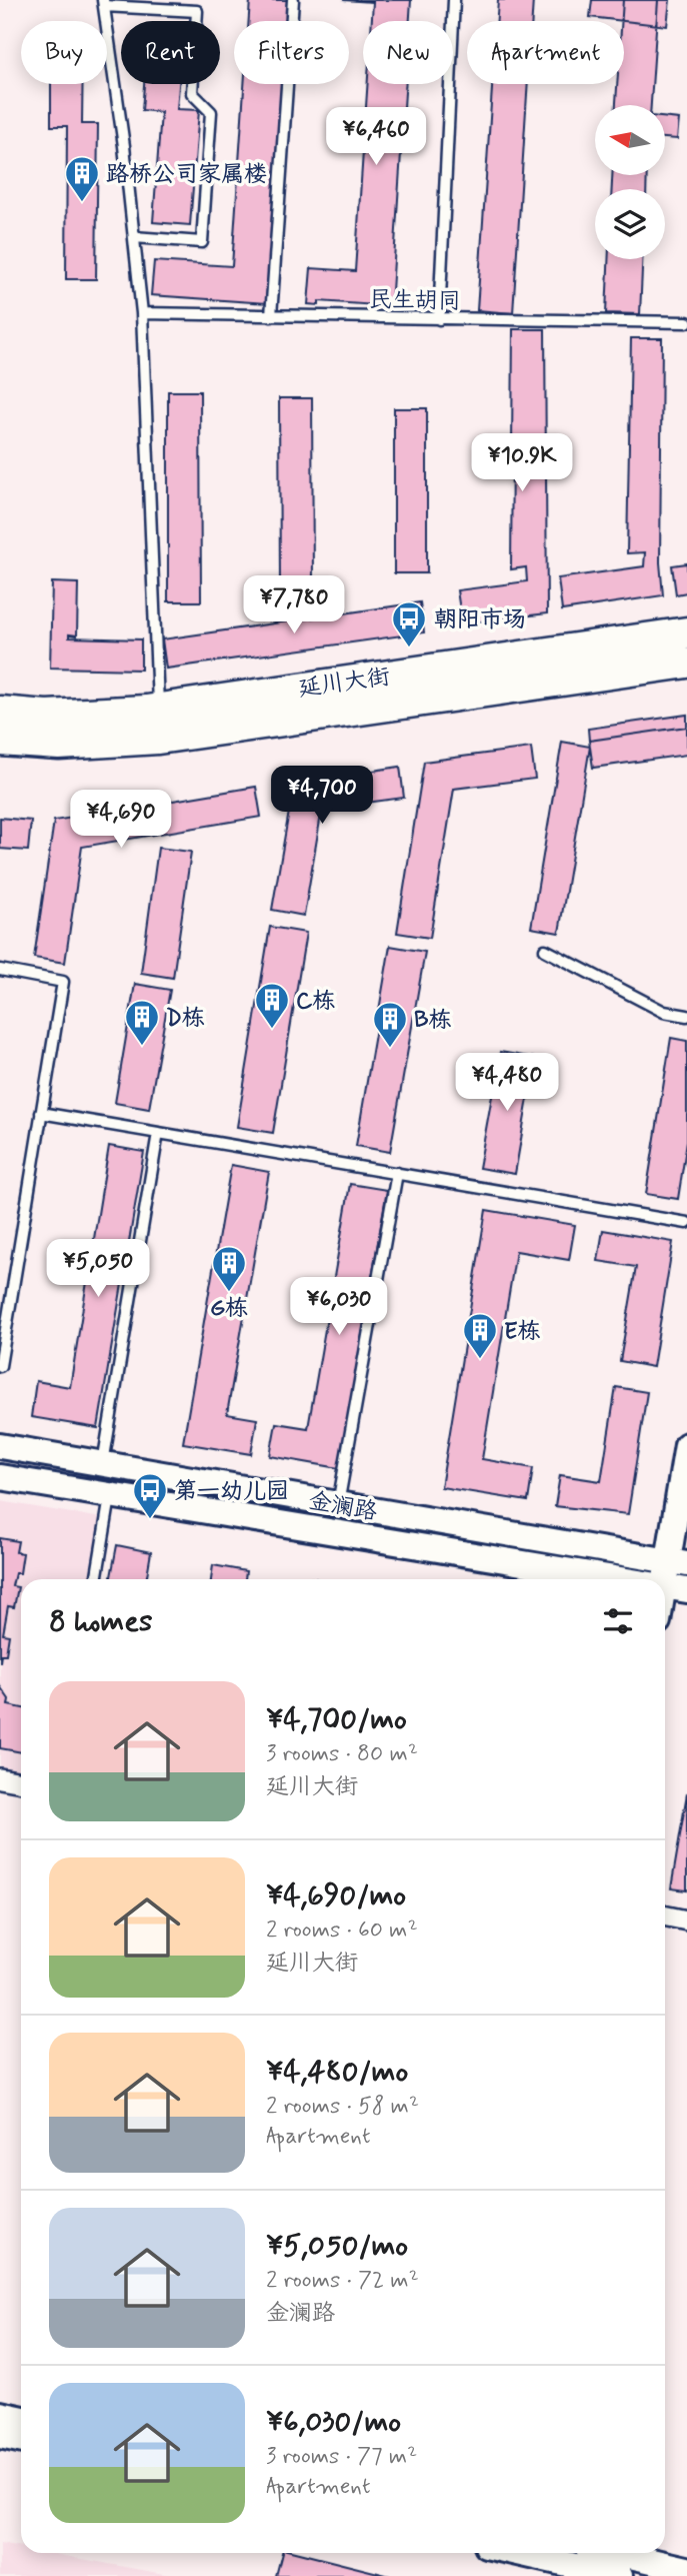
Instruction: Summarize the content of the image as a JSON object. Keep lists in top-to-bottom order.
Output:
{
  "streets": {
    "main road": ["延川大街"],
    "street": ["金澜路"],
    "lane": ["民生胡同"]
  },
  "places": {
    "building": [
      "路桥公司家属楼",
      "C栋",
      "D栋",
      "B栋",
      "G栋",
      "E栋"
    ],
    "bus stop": ["朝阳市场", "第一幼儿园"]
  },
  "north": "left",
  "page": {
    "chip": [
      "Buy",
      "Rent",
      "Filters",
      "New",
      "Apartment"
    ],
    "price": [
      "¥6,460",
      "¥10.9K",
      "¥7,780",
      "¥4,700",
      "¥4,690",
      "¥4,480",
      "¥5,050",
      "¥6,030"
    ],
    "heading": "8 homes",
    "list": [
      {
        "name": "¥4,700/mo",
        "note": "3 rooms · 80 m² · 延川大街"
      },
      {
        "name": "¥4,690/mo",
        "note": "2 rooms · 60 m² · 延川大街"
      },
      {
        "name": "¥4,480/mo",
        "note": "2 rooms · 58 m² · Apartment"
      },
      {
        "name": "¥5,050/mo",
        "note": "2 rooms · 72 m² · 金澜路"
      },
      {
        "name": "¥6,030/mo",
        "note": "3 rooms · 77 m² · Apartment"
      }
    ]
  }
}
